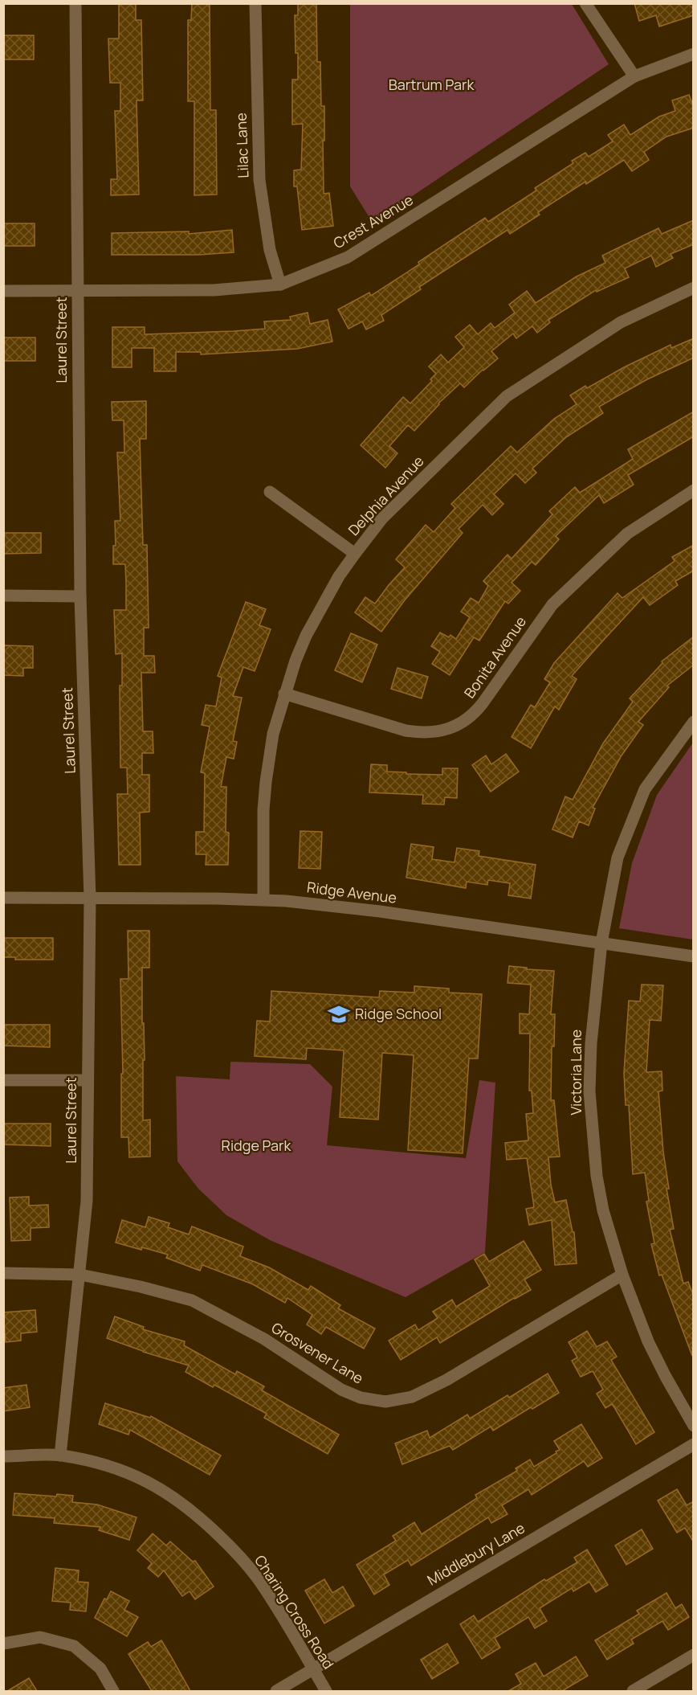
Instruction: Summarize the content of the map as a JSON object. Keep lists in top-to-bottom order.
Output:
{
  "streets": {
    "street": [
      "Lilac Lane",
      "Crest Avenue",
      "Laurel Street",
      "Delphia Avenue",
      "Bonita Avenue",
      "Ridge Avenue",
      "Victoria Lane",
      "Grosvener Lane",
      "Middlebury Lane",
      "Charing Cross Road"
    ]
  },
  "crossings": [
    ["Lilac Lane", "Crest Avenue"],
    ["Crest Avenue", "Laurel Street"],
    ["Laurel Street", "Ridge Avenue"],
    ["Laurel Street", "Grosvener Lane"],
    ["Laurel Street", "Charing Cross Road"],
    ["Delphia Avenue", "Bonita Avenue"],
    ["Delphia Avenue", "Ridge Avenue"],
    ["Ridge Avenue", "Victoria Lane"],
    ["Victoria Lane", "Grosvener Lane"],
    ["Middlebury Lane", "Charing Cross Road"]
  ],
  "parks": ["Bartrum Park", "Ridge Park"],
  "places": {
    "school or university": ["Ridge School"]
  }
}
